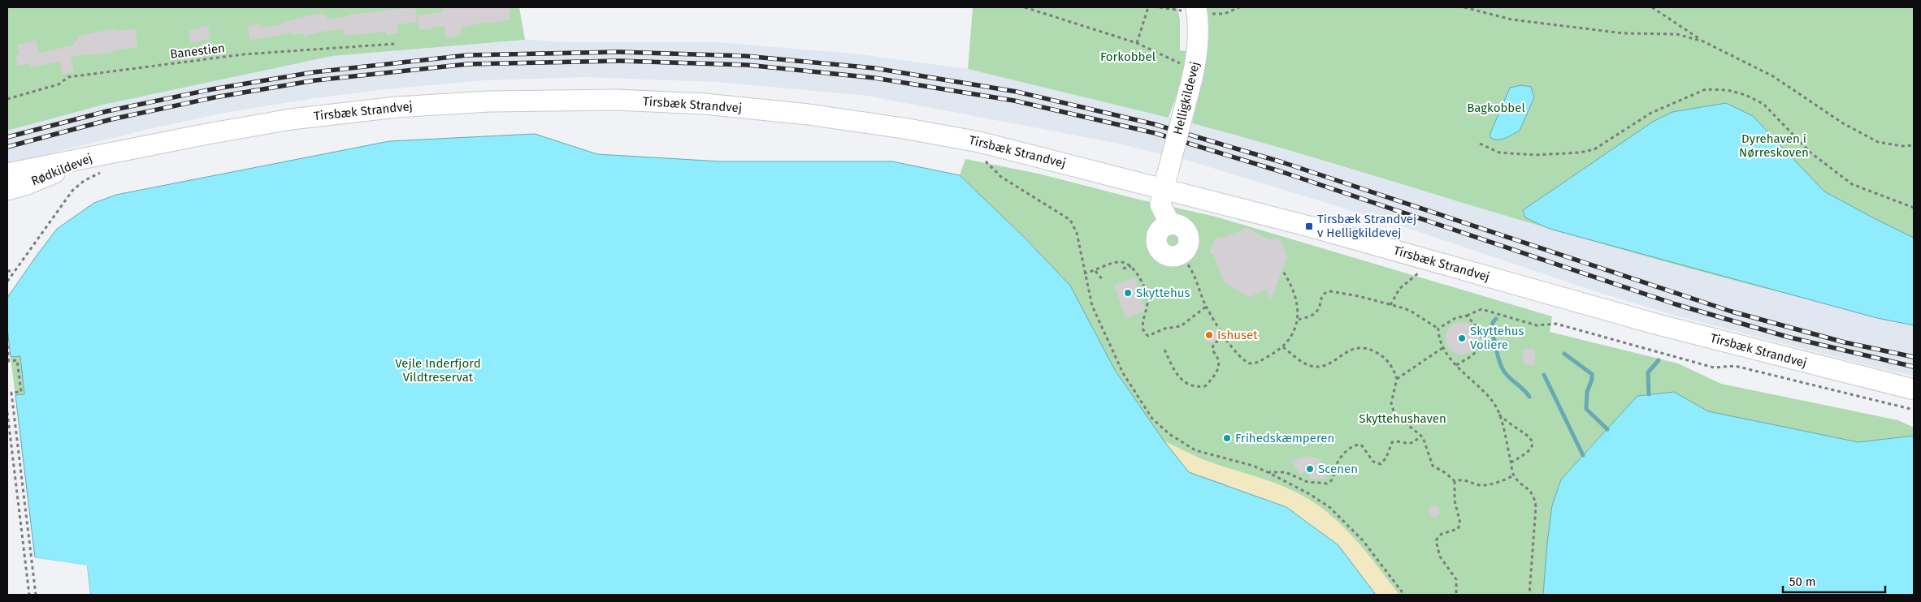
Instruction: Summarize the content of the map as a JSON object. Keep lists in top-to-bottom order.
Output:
{
  "streets": {
    "street": ["Helligkildevej", "Tirsbæk Strandvej", "Rødkildevej"],
    "path": ["Banestien"]
  },
  "crossings": [
    ["Helligkildevej", "Tirsbæk Strandvej"],
    ["Tirsbæk Strandvej", "Rødkildevej"]
  ],
  "parks": [
    "Forkobbel",
    "Bagkobbel",
    "Dyrehaven i Nørreskoven",
    "Vejle Inderfjord Vildtreservat",
    "Skyttehushaven"
  ],
  "places": {
    "transit": ["Tirsbæk Strandvej v Helligkildevej"],
    "other": [
      "Skyttehus",
      "Ishuset",
      "Skyttehus Voliere",
      "Frihedskæmperen",
      "Scenen"
    ]
  },
  "scale_bar": "50 m"
}
